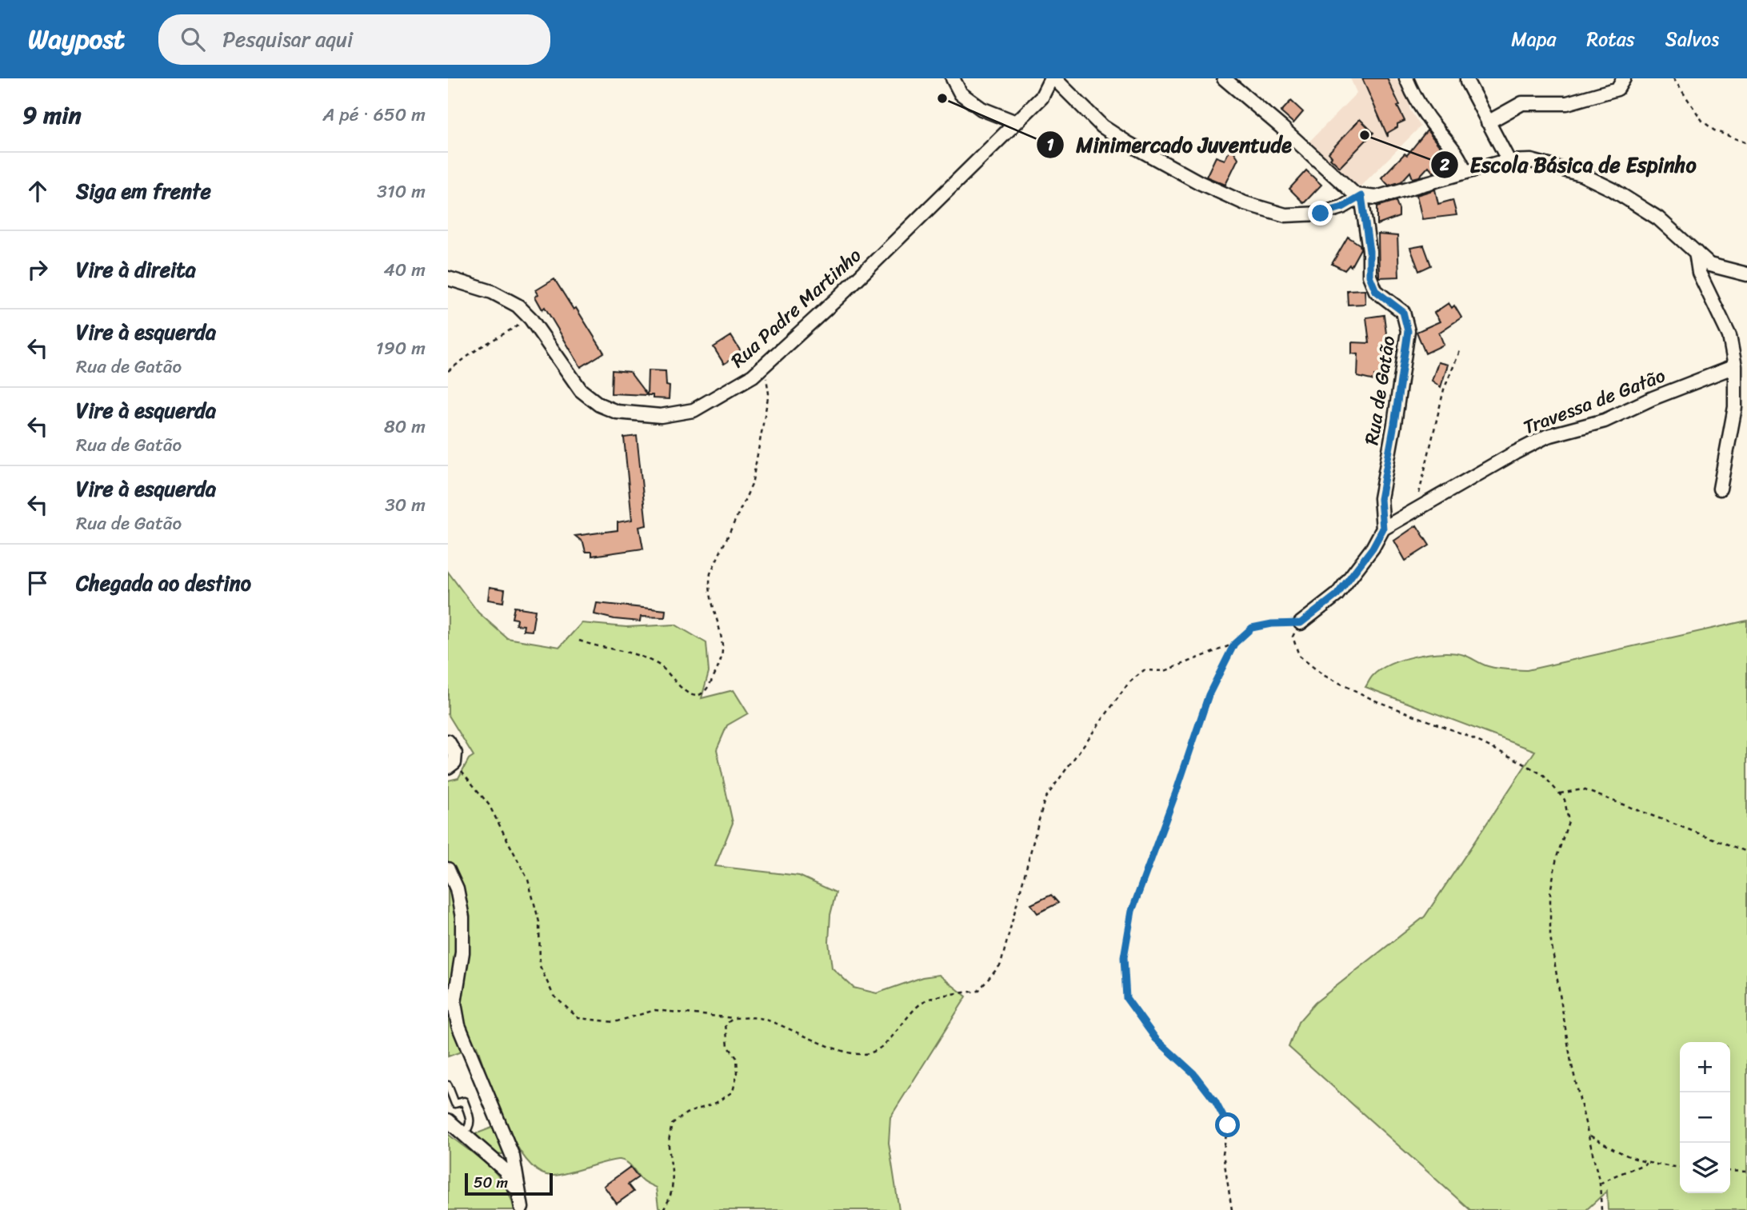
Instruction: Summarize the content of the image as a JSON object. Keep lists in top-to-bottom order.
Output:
{
  "streets": {
    "street": ["Rua Padre Martinho", "Rua de Gatão", "Travessa de Gatão"]
  },
  "crossings": [
    ["Rua de Gatão", "Travessa de Gatão"]
  ],
  "places": ["Minimercado Juventude", "Escola Básica de Espinho"],
  "scale_bar": "50 m",
  "page": {
    "header": "Waypost",
    "search": "Pesquisar aqui",
    "nav": ["Mapa", "Rotas", "Salvos"],
    "heading": ["9 min", "A pé · 650 m"],
    "list": [
      ["Siga em frente", "310 m"],
      ["Vire à direita", "40 m"],
      ["Vire à esquerda", "Rua de Gatão", "190 m"],
      ["Vire à esquerda", "Rua de Gatão", "80 m"],
      ["Vire à esquerda", "Rua de Gatão", "30 m"],
      "Chegada ao destino"
    ],
    "map_buttons": ["+", "−"],
    "scale": "50 m"
  }
}
